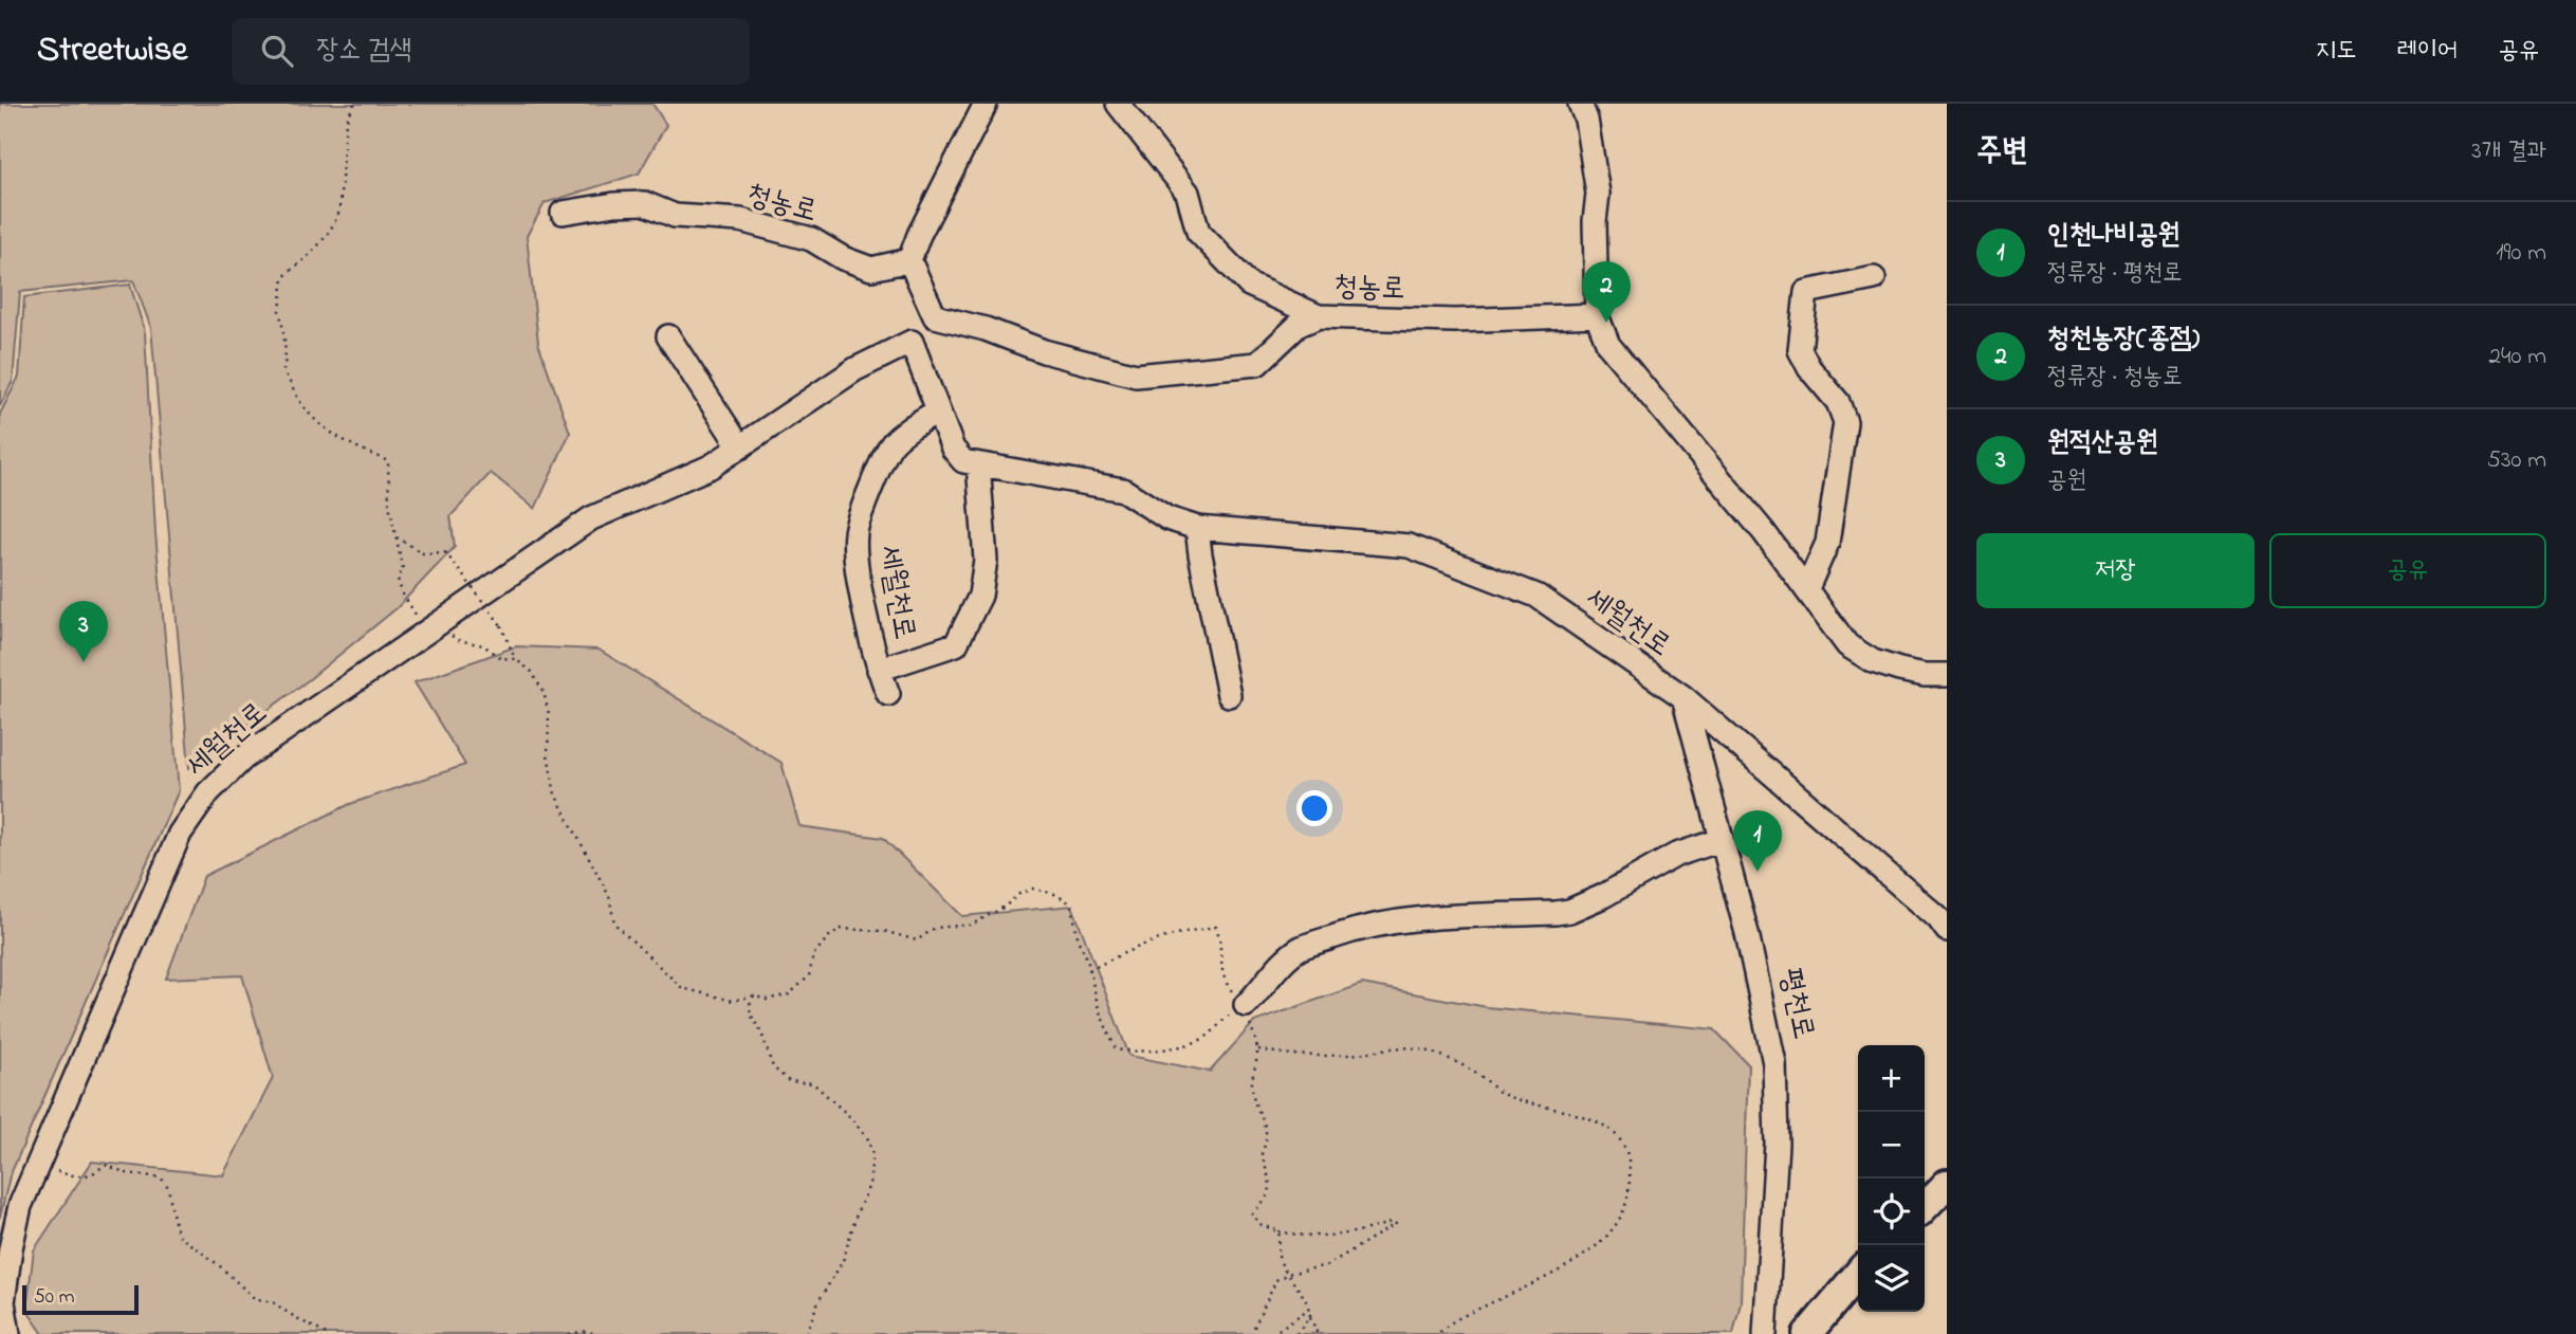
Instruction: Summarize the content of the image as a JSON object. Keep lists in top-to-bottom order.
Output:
{
  "streets": {
    "street": ["청농로", "세월천로", "평천로"]
  },
  "crossings": [
    ["청농로", "세월천로"],
    ["세월천로", "평천로"]
  ],
  "scale_bar": "50 m",
  "page": {
    "header": "Streetwise",
    "search": "장소 검색",
    "nav": ["지도", "레이어", "공유"],
    "heading": ["주변", "3개 결과"],
    "list": [
      {
        "mark": "1",
        "name": "인천나비공원",
        "note": "정류장 · 평천로",
        "value": "190 m"
      },
      {
        "mark": "2",
        "name": "청천농장(종점)",
        "note": "정류장 · 청농로",
        "value": "240 m"
      },
      {
        "mark": "3",
        "name": "원적산공원",
        "note": "공원",
        "value": "530 m"
      }
    ],
    "pins": ["2", "3", "1"],
    "buttons": ["저장", "공유"],
    "map_buttons": ["+", "−"],
    "scale": "50 m"
  }
}
